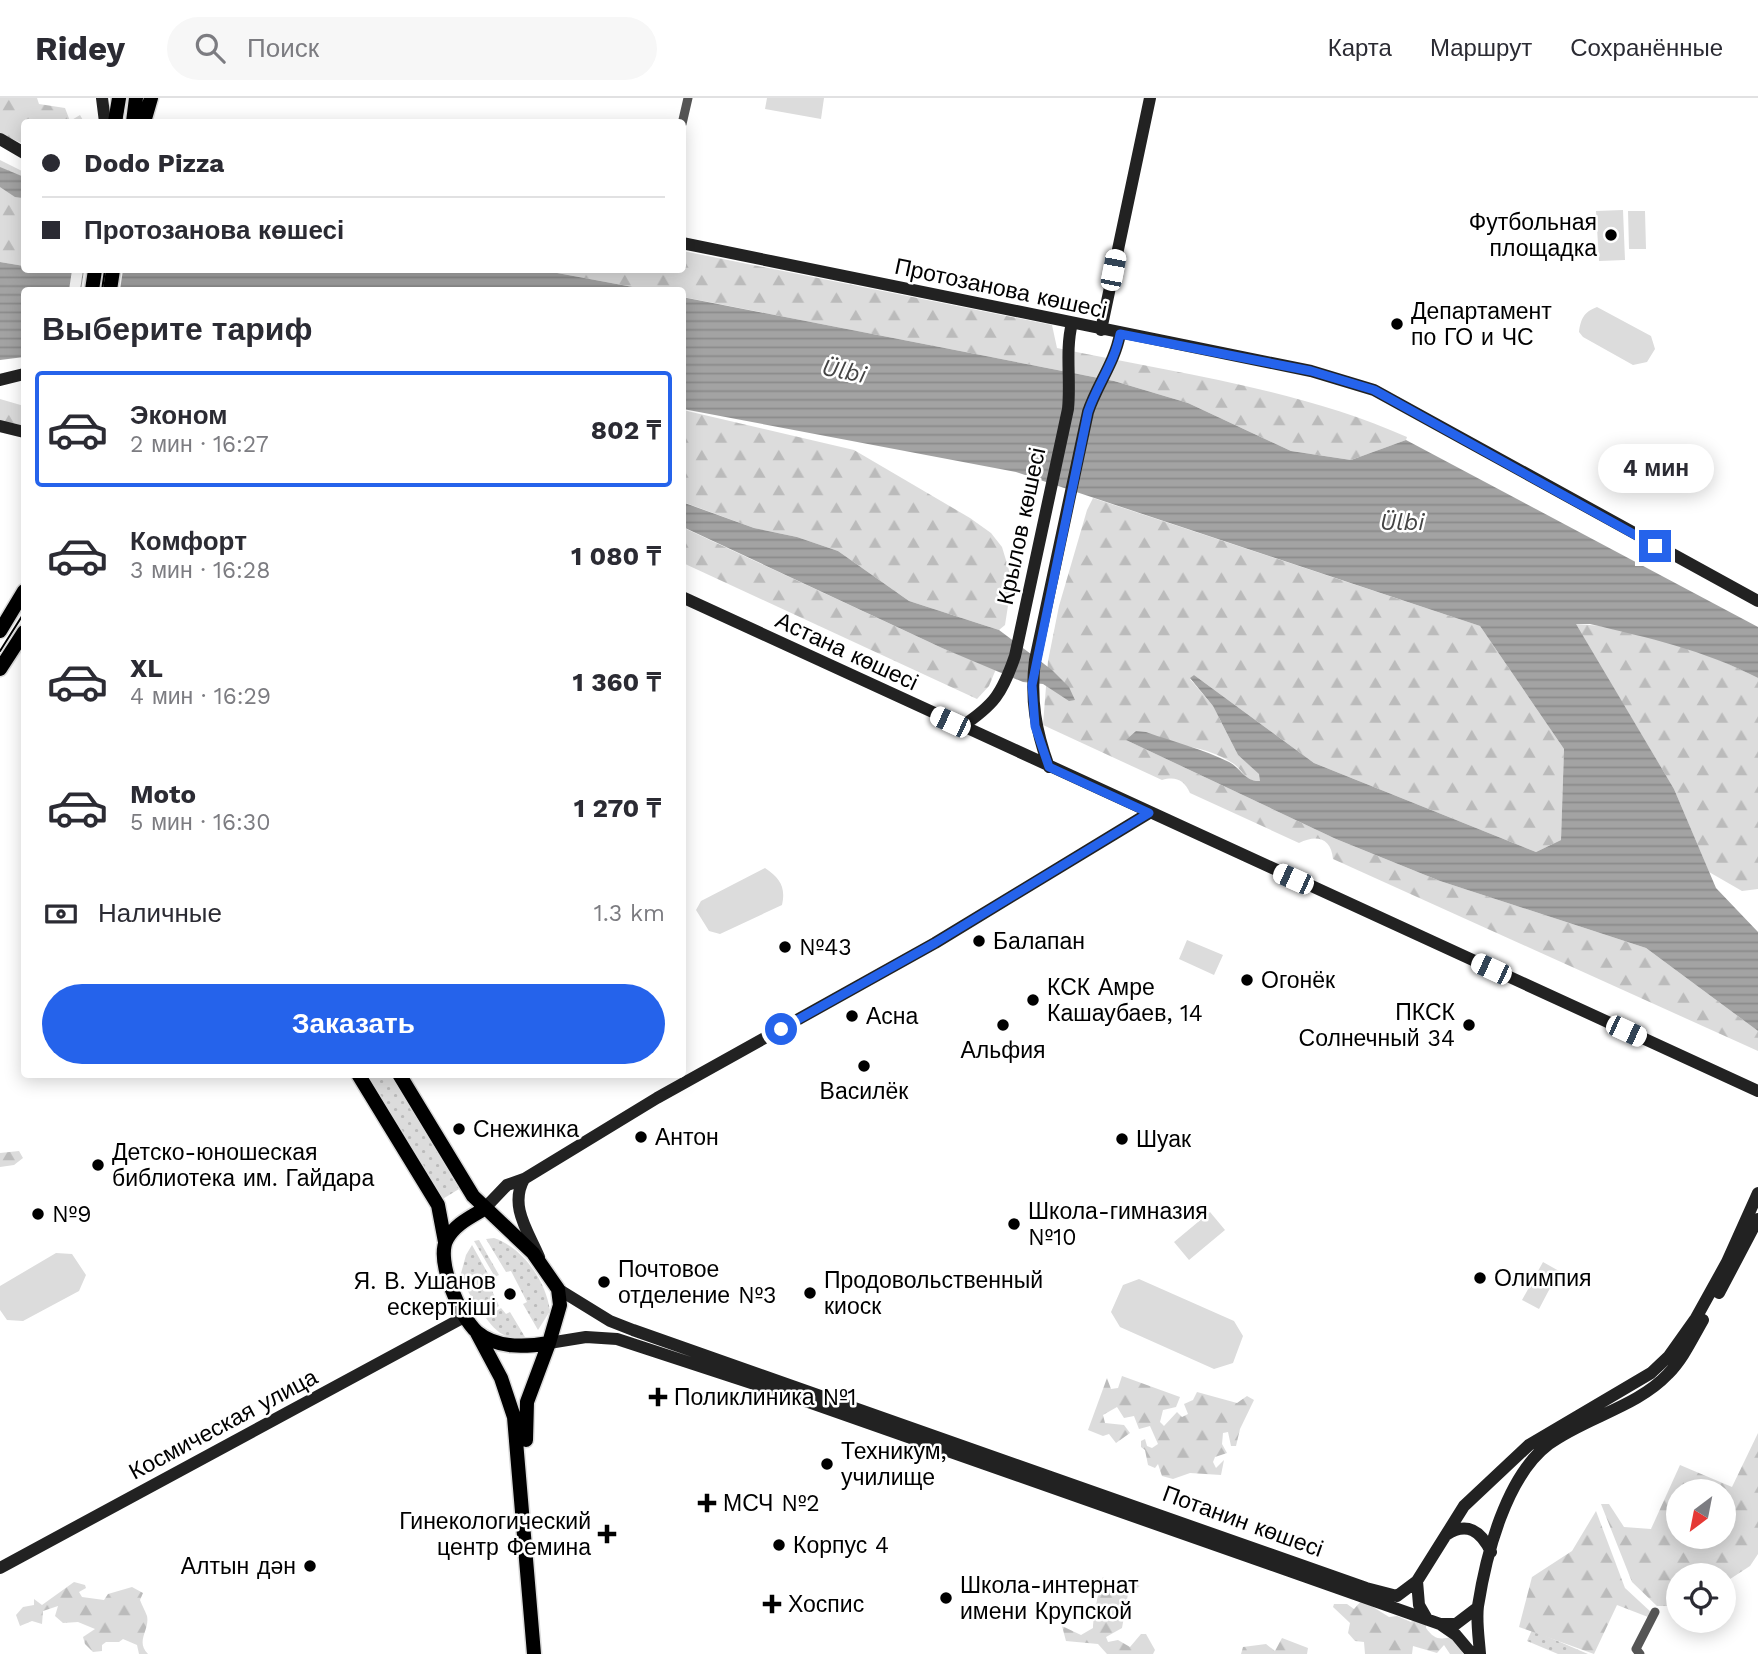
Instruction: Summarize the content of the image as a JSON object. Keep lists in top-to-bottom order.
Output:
{
  "streets": {
    "main road": [
      "Протозанова көшесі",
      "Крылов көшесі",
      "Астана көшесі",
      "Космическая улица",
      "Потанин көшесі"
    ]
  },
  "crossings": [
    ["Протозанова көшесі", "Крылов көшесі"],
    ["Крылов көшесі", "Астана көшесі"],
    ["Космическая улица", "Потанин көшесі"]
  ],
  "water": ["Ülbi"],
  "places": {
    "other": [
      "Футбольная площадка",
      "Департамент по ГО и ЧС",
      "Балапан",
      "№43",
      "Огонёк",
      "КСК Амре Кашаубаев, 14",
      "Асна",
      "Альфия",
      "ПКСК Солнечный 34",
      "Василёк",
      "Снежинка",
      "Антон",
      "Шуак",
      "Детско-юношеская библиотека им. Гайдара",
      "№9",
      "Школа-гимназия №10",
      "Олимпия",
      "Почтовое отделение №3",
      "Продовольственный киоск",
      "Я. В. Ушанов ескерткіші",
      "Техникум, училище",
      "Корпус 4",
      "Алтын дән",
      "Школа-интернат имени Крупской"
    ],
    "health": [
      "Поликлиника №1",
      "МСЧ №2",
      "Гинекологический центр Фемина",
      "Хоспис"
    ]
  },
  "north": "bottom left",
  "page": {
    "header": "Ridey",
    "search": "Поиск",
    "nav": ["Карта", "Маршрут", "Сохранённые"],
    "banner": ["Dodo Pizza", "Протозанова көшесі"],
    "heading": "Выберите тариф",
    "list": [
      {
        "name": "Эконом",
        "note": "2 мин · 16:27",
        "value": "802 ₸"
      },
      {
        "name": "Комфорт",
        "note": "3 мин · 16:28",
        "value": "1 080 ₸"
      },
      {
        "name": "XL",
        "note": "4 мин · 16:29",
        "value": "1 360 ₸"
      },
      {
        "name": "Moto",
        "note": "5 мин · 16:30",
        "value": "1 270 ₸"
      }
    ],
    "bubble": "4 мин",
    "pay": ["Наличные", "1.3 km"],
    "buttons": "Заказать"
  }
}
